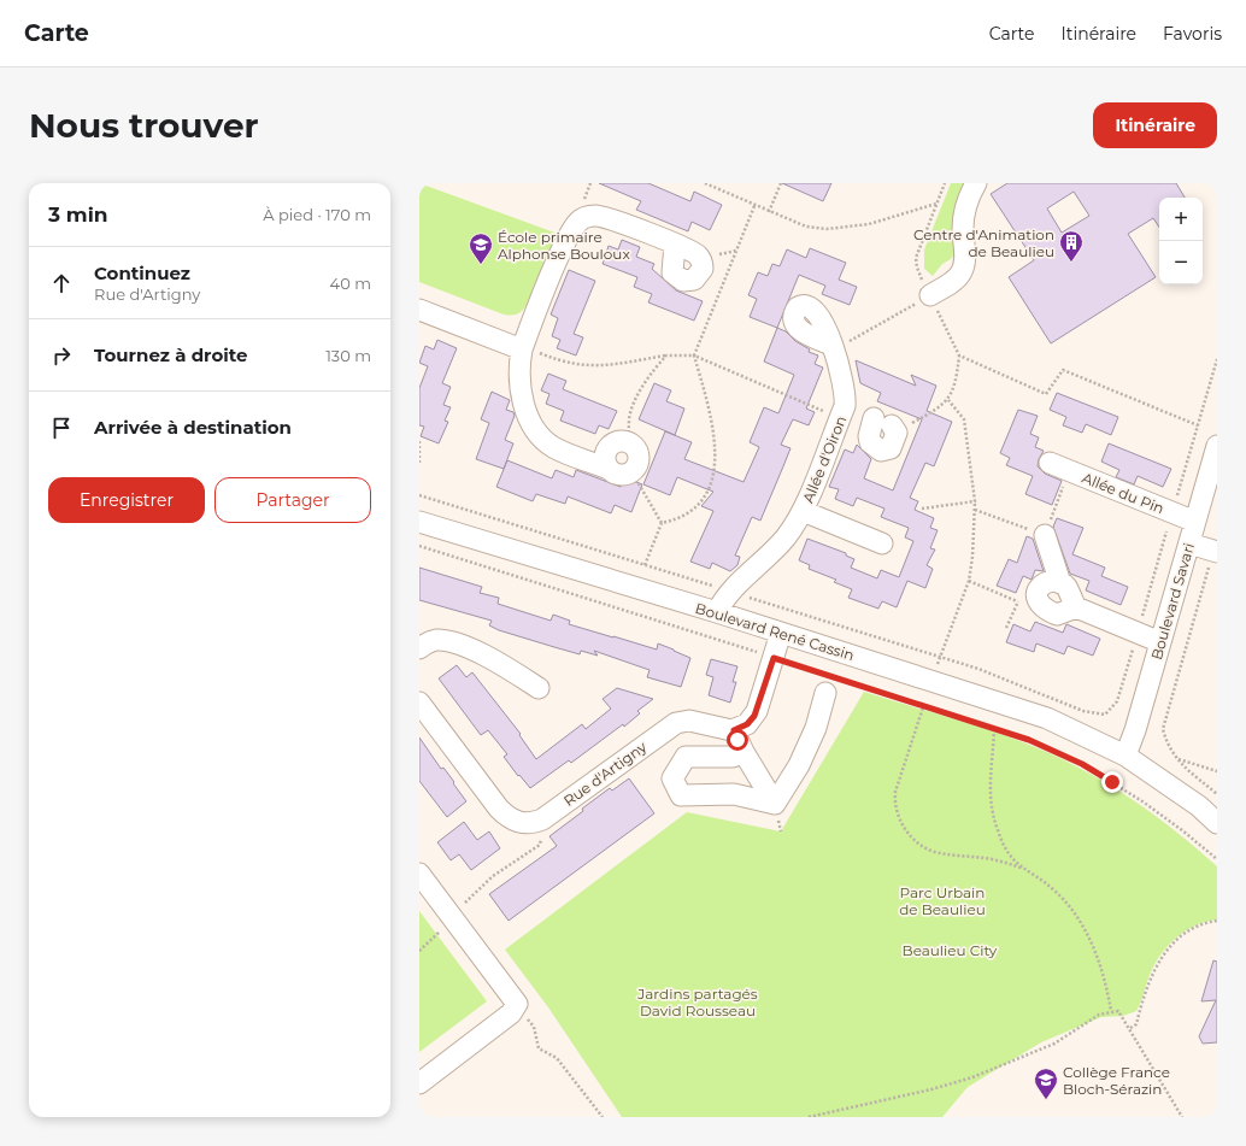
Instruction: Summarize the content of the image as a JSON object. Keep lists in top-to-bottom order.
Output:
{
  "streets": {
    "street": [
      "Allée d'Oiron",
      "Allée du Pin",
      "Boulevard Savari",
      "Boulevard René Cassin",
      "Rue d'Artigny"
    ]
  },
  "crossings": [
    ["Allée d'Oiron", "Boulevard René Cassin"],
    ["Allée du Pin", "Boulevard Savari"],
    ["Boulevard Savari", "Boulevard René Cassin"]
  ],
  "parks": ["Parc Urbain de Beaulieu", "Beaulieu City", "Jardins partagés David Rousseau"],
  "places": {
    "building": ["Centre d'Animation de Beaulieu"],
    "school or university": ["École primaire Alphonse Bouloux", "Collège France Bloch-Sérazin"]
  },
  "page": {
    "header": "Carte",
    "nav": ["Carte", "Itinéraire", "Favoris"],
    "buttons": [
      "Itinéraire",
      ["Enregistrer", "Partager"]
    ],
    "title": "Nous trouver",
    "heading": ["3 min", "À pied · 170 m"],
    "map_buttons": ["+", "−"],
    "list": [
      ["Continuez", "Rue d'Artigny", "40 m"],
      ["Tournez à droite", "130 m"],
      "Arrivée à destination"
    ]
  }
}
